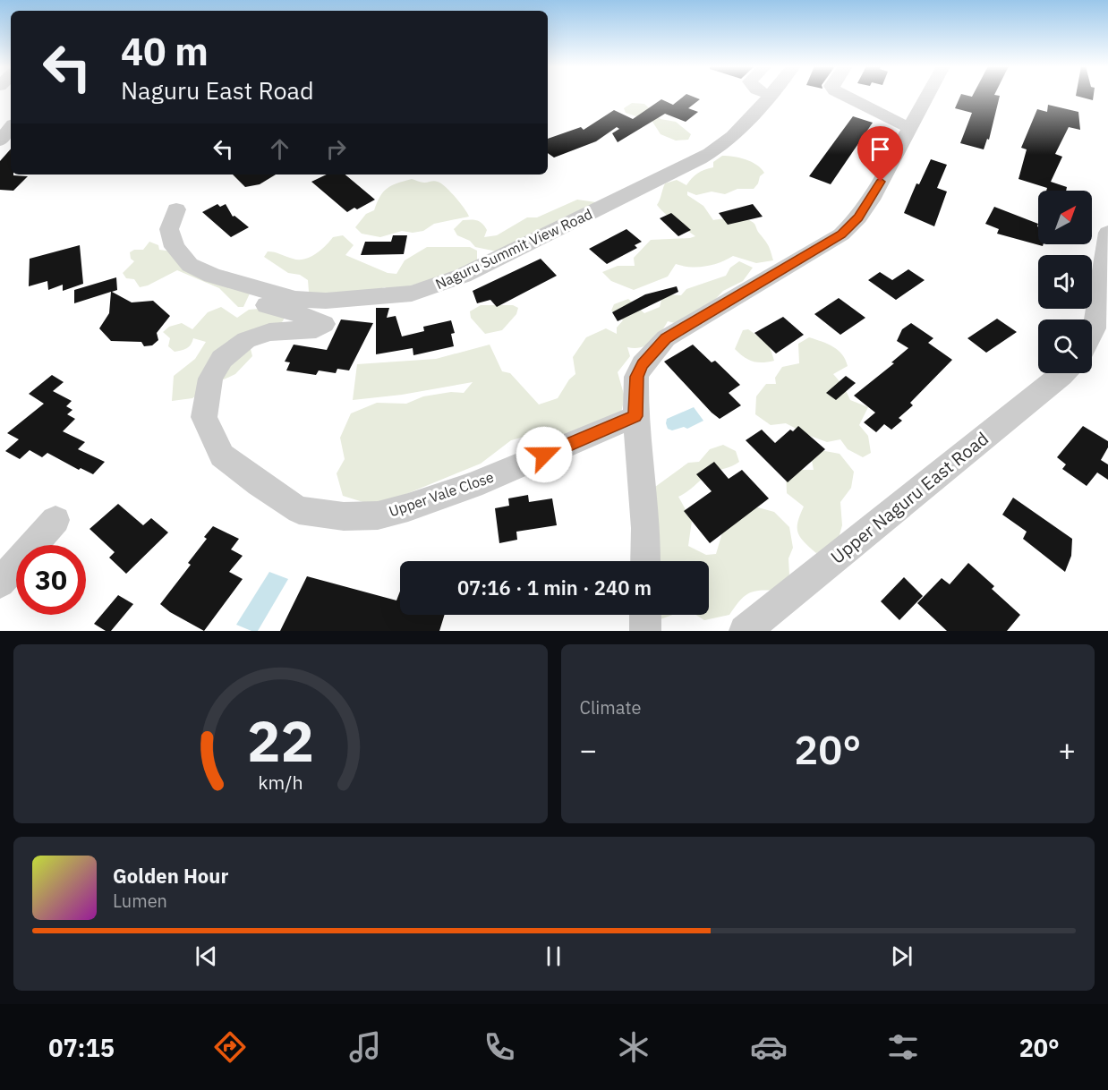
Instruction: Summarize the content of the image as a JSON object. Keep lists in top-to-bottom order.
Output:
{
  "streets": {
    "street": ["Naguru Summit View Road", "Upper Vale Close", "Upper Naguru East Road"]
  },
  "crossings": [
    ["Naguru Summit View Road", "Upper Vale Close"]
  ],
  "north": "top right",
  "page": {
    "turn": ["40 m", "Naguru East Road"],
    "limit": "30",
    "trip": "07:16 · 1 min · 240 m",
    "tile": "Climate",
    "heat": ["−", "20°", "+"],
    "song": ["Golden Hour", "Lumen"],
    "tabs": ["07:15", "20°"],
    "gauge": ["22", "km/h"]
  }
}
